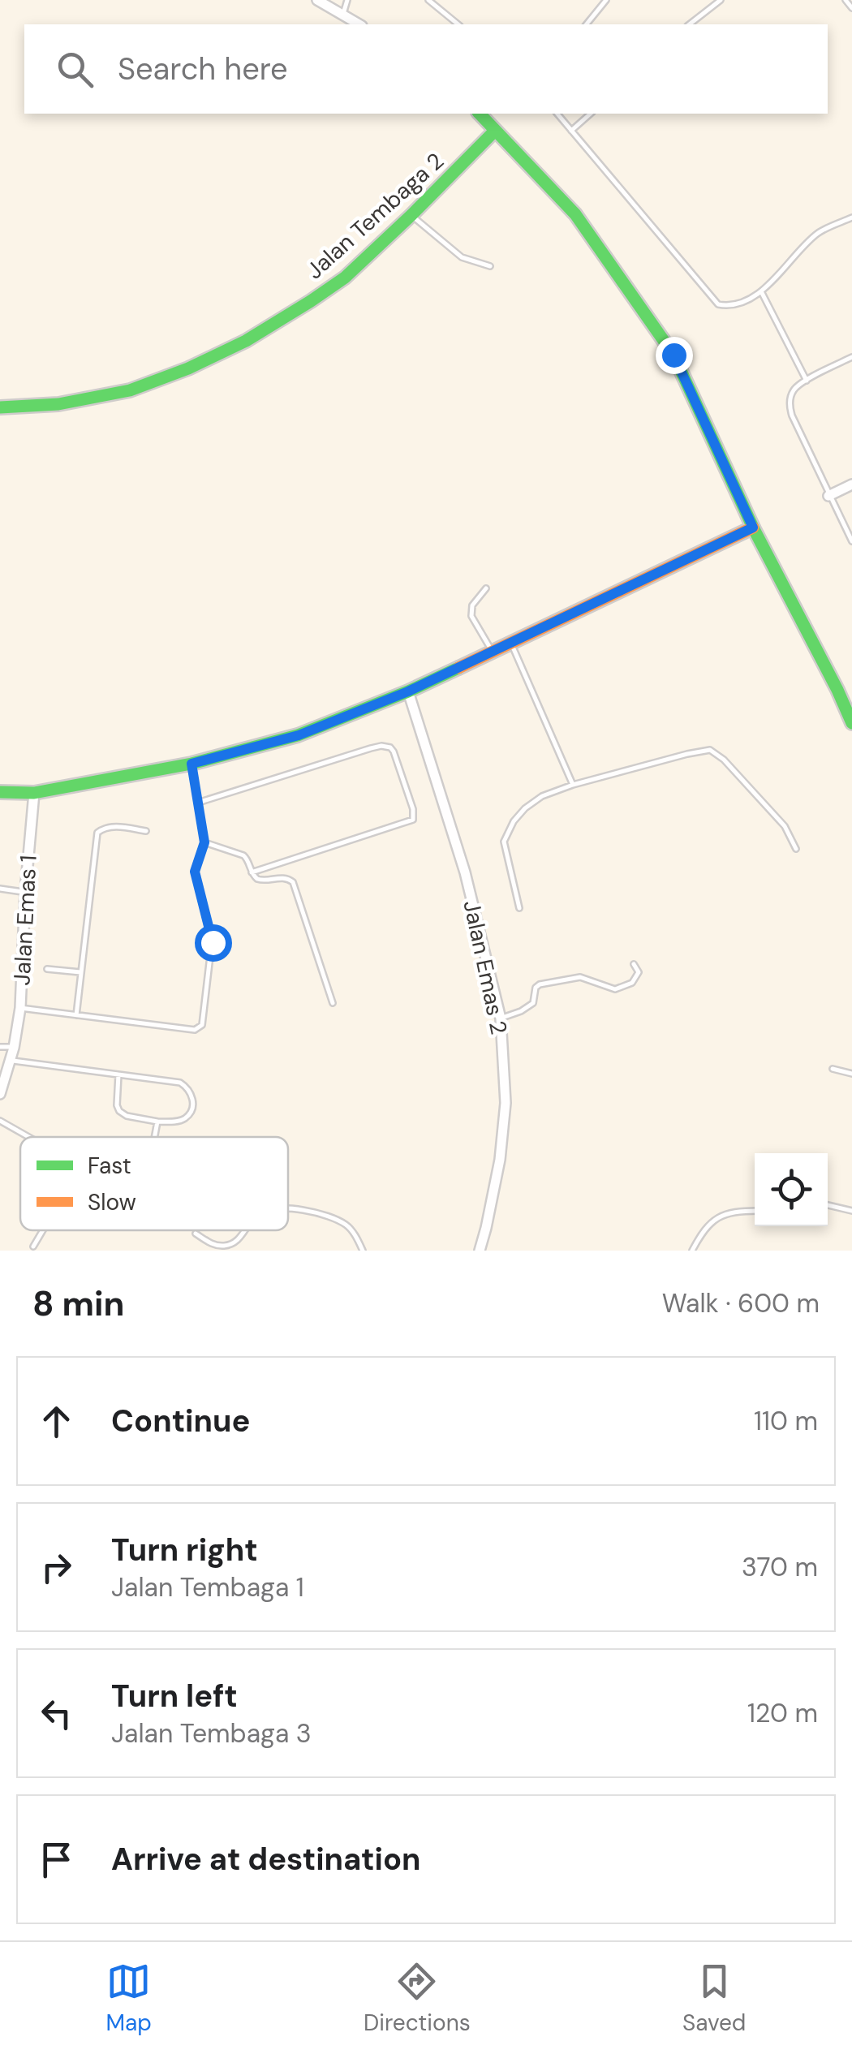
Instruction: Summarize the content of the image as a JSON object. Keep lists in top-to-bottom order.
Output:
{
  "streets": {
    "street": ["Jalan Tembaga 2", "Jalan Emas 1", "Jalan Emas 2"]
  },
  "legend": ["Fast", "Slow"],
  "page": {
    "search": "Search here",
    "heading": ["8 min", "Walk · 600 m"],
    "list": [
      ["Continue", "110 m"],
      ["Turn right", "Jalan Tembaga 1", "370 m"],
      ["Turn left", "Jalan Tembaga 3", "120 m"],
      "Arrive at destination"
    ],
    "nav": ["Map", "Directions", "Saved"]
  }
}
